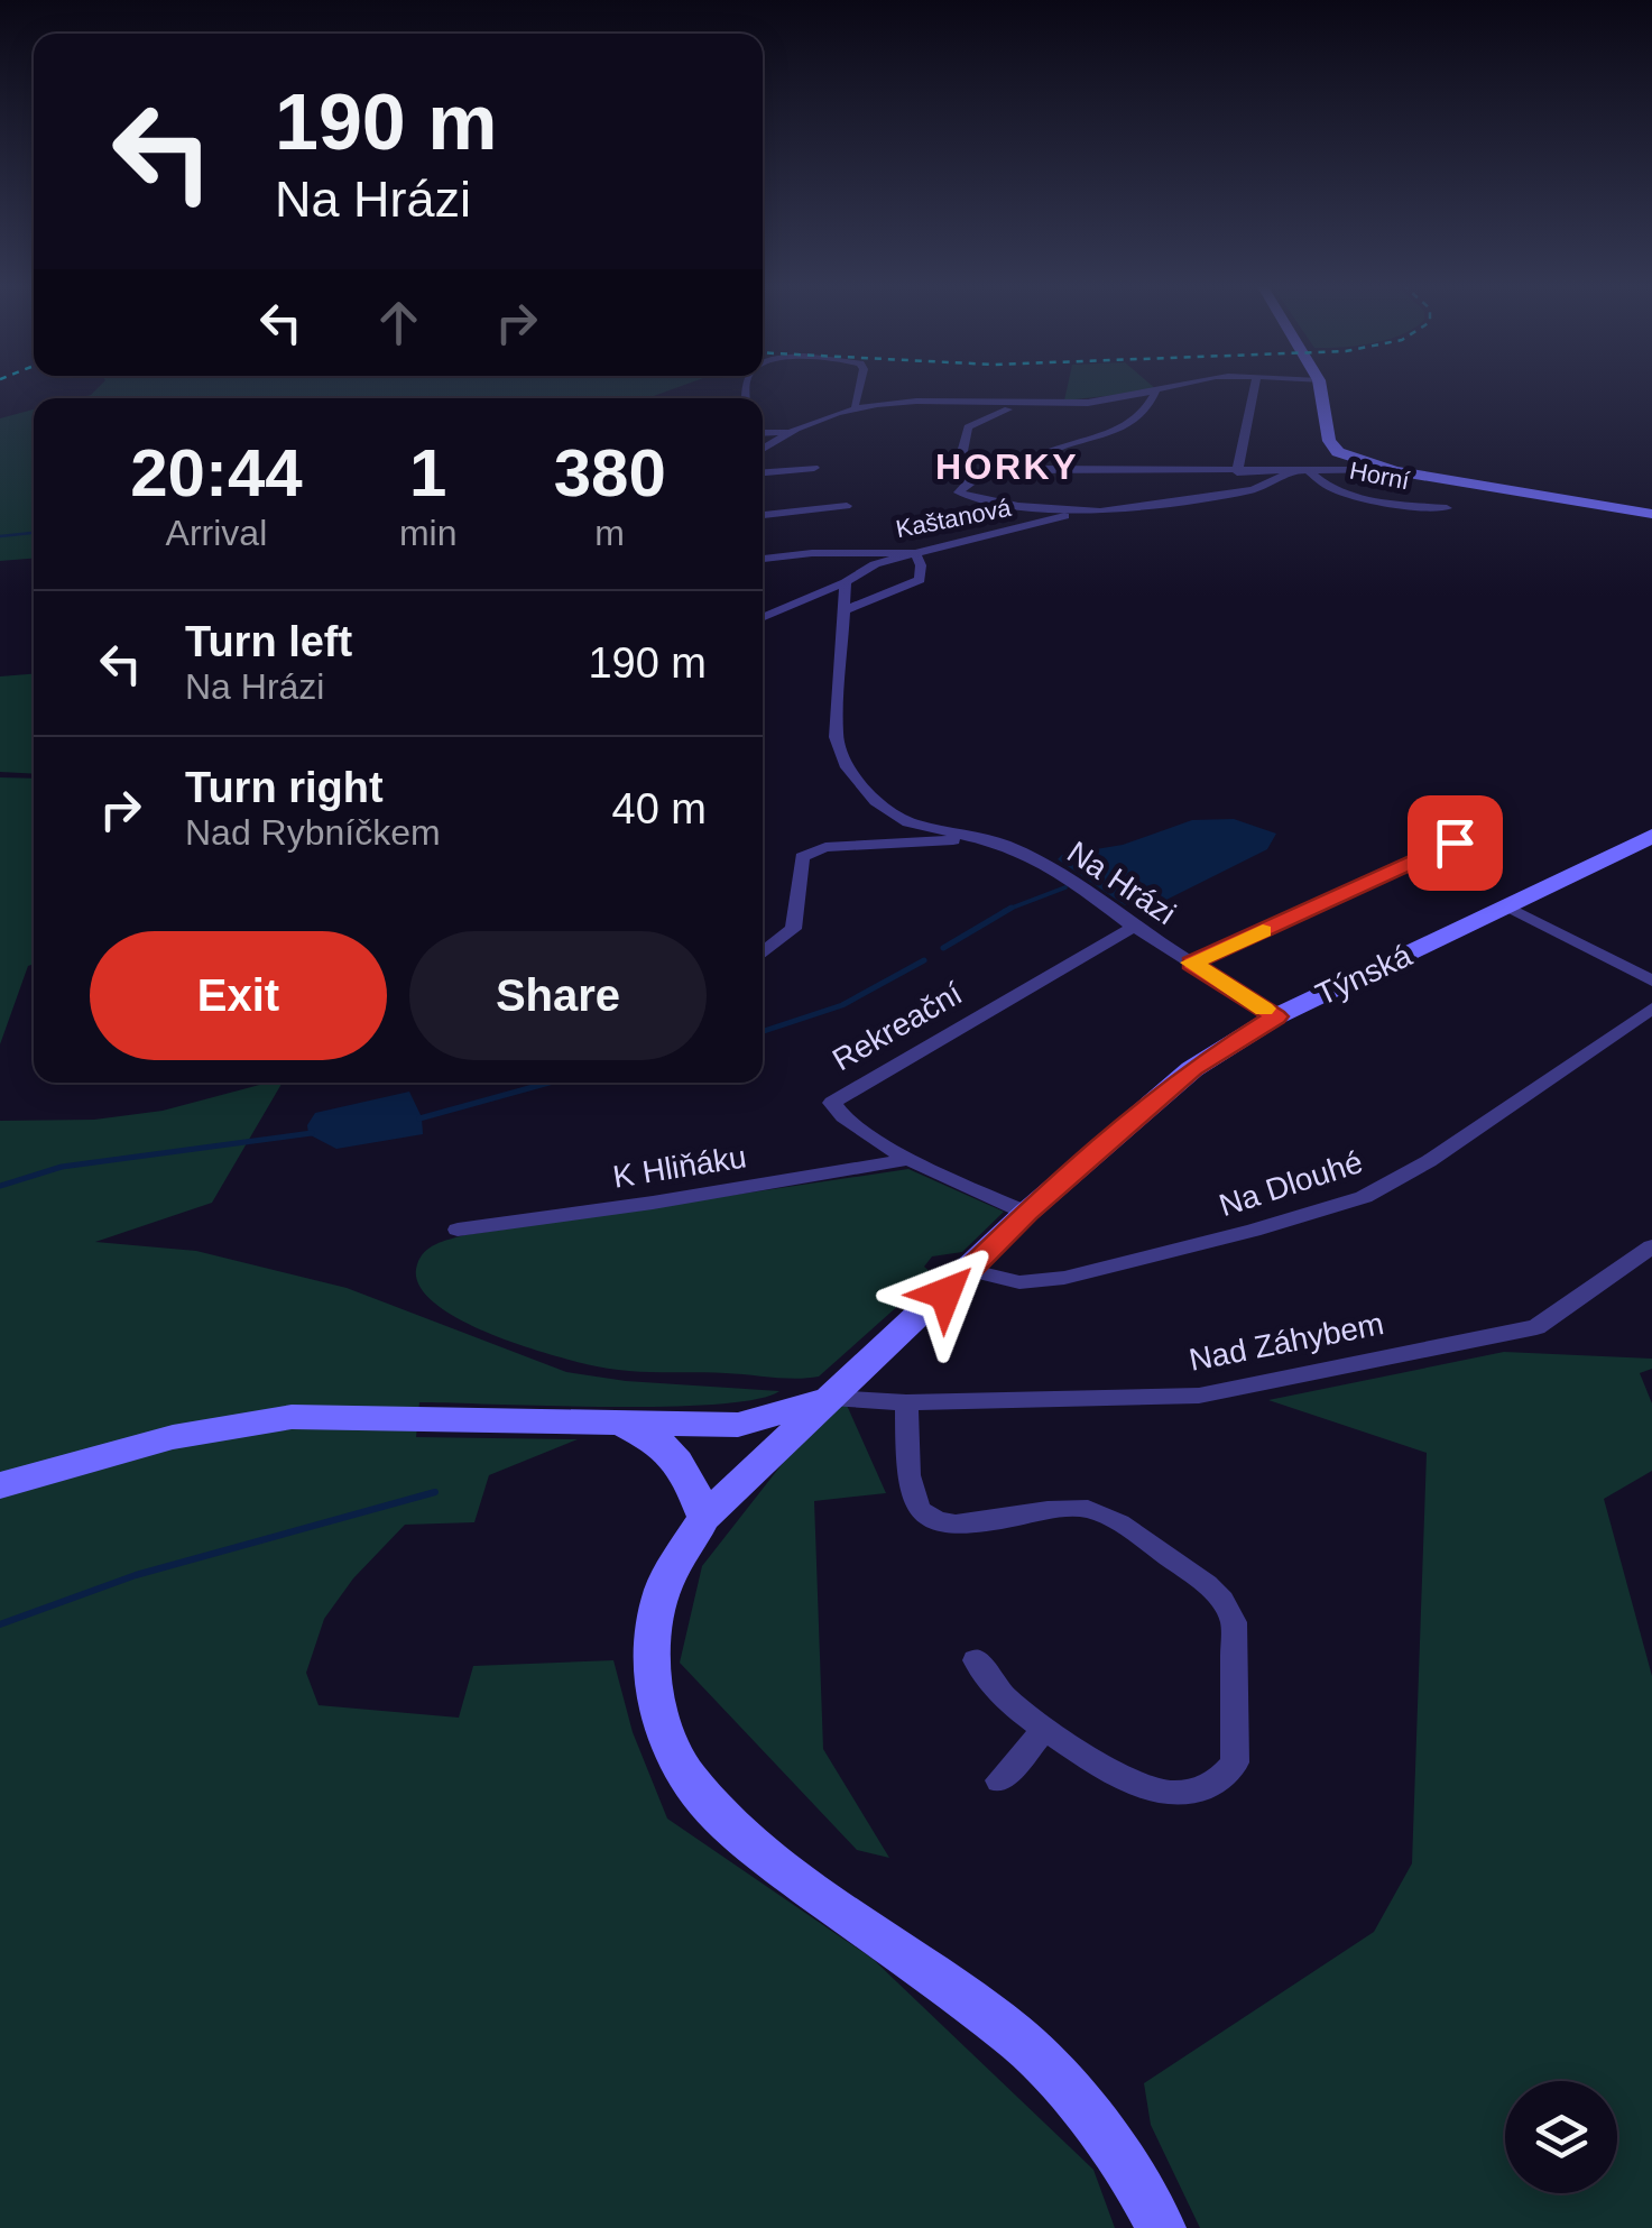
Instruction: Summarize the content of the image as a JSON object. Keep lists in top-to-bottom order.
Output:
{
  "streets": {
    "street": [
      "Horní",
      "Kaštanová",
      "Na Hrázi",
      "Týnská",
      "Rekreační",
      "K Hliňáku",
      "Na Dlouhé",
      "Nad Záhybem"
    ]
  },
  "crossings": [
    ["Na Hrázi", "Týnská"],
    ["Na Hrázi", "Rekreační"],
    ["Týnská", "Rekreační"],
    ["Týnská", "Na Dlouhé"],
    ["Týnská", "Nad Záhybem"],
    ["Rekreační", "K Hliňáku"]
  ],
  "districts": ["HORKY"],
  "page": {
    "turn": ["190 m", "Na Hrázi"],
    "eta": [
      "20:44",
      "Arrival",
      "1",
      "min",
      "380",
      "m"
    ],
    "list": [
      {
        "name": "Turn left",
        "note": "Na Hrázi",
        "value": "190 m"
      },
      {
        "name": "Turn right",
        "note": "Nad Rybníčkem",
        "value": "40 m"
      }
    ],
    "buttons": ["Exit", "Share"]
  }
}
